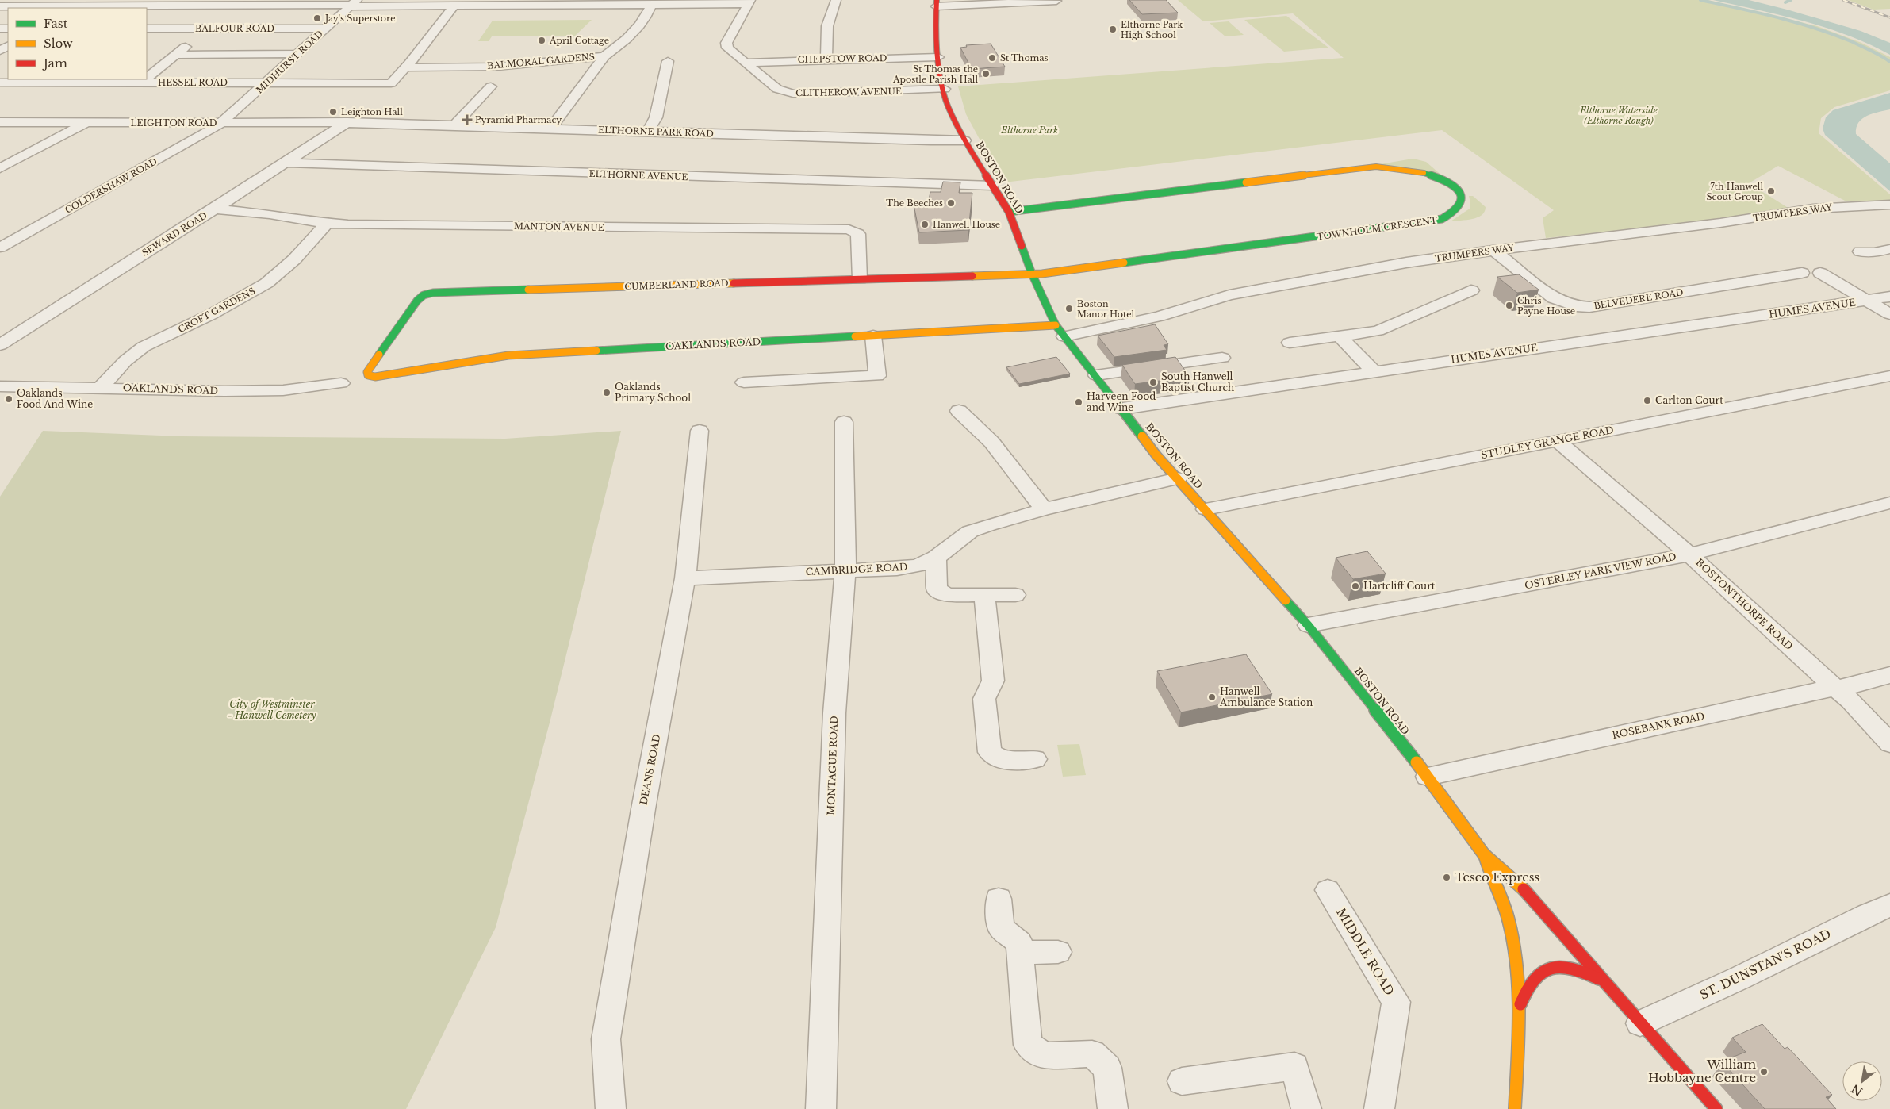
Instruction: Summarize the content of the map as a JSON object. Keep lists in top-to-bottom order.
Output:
{
  "streets": {
    "street": [
      "BALFOUR ROAD",
      "CHEPSTOW ROAD",
      "BALMORAL GARDENS",
      "MIDHURST ROAD",
      "HESSEL ROAD",
      "CLITHEROW AVENUE",
      "LEIGHTON ROAD",
      "ELTHORNE PARK ROAD",
      "ELTHORNE AVENUE",
      "BOSTON ROAD",
      "COLDERSHAW ROAD",
      "TRUMPERS WAY",
      "MANTON AVENUE",
      "TOWNHOLM CRESCENT",
      "SEWARD ROAD",
      "CUMBERLAND ROAD",
      "BELVEDERE ROAD",
      "HUMES AVENUE",
      "CROFT GARDENS",
      "OAKLANDS ROAD",
      "STUDLEY GRANGE ROAD",
      "CAMBRIDGE ROAD",
      "OSTERLEY PARK VIEW ROAD",
      "BOSTONTHORPE ROAD",
      "ROSEBANK ROAD",
      "MONTAGUE ROAD",
      "DEANS ROAD",
      "MIDDLE ROAD",
      "ST. DUNSTAN'S ROAD"
    ]
  },
  "crossings": [
    ["BALFOUR ROAD", "MIDHURST ROAD"],
    ["CHEPSTOW ROAD", "CLITHEROW AVENUE"],
    ["CHEPSTOW ROAD", "BOSTON ROAD"],
    ["BALMORAL GARDENS", "HESSEL ROAD"],
    ["MIDHURST ROAD", "HESSEL ROAD"],
    ["MIDHURST ROAD", "LEIGHTON ROAD"],
    ["MIDHURST ROAD", "COLDERSHAW ROAD"],
    ["CLITHEROW AVENUE", "BOSTON ROAD"],
    ["LEIGHTON ROAD", "ELTHORNE PARK ROAD"],
    ["LEIGHTON ROAD", "COLDERSHAW ROAD"],
    ["LEIGHTON ROAD", "SEWARD ROAD"],
    ["ELTHORNE PARK ROAD", "BOSTON ROAD"],
    ["ELTHORNE PARK ROAD", "SEWARD ROAD"],
    ["ELTHORNE AVENUE", "BOSTON ROAD"],
    ["ELTHORNE AVENUE", "SEWARD ROAD"],
    ["BOSTON ROAD", "TRUMPERS WAY"],
    ["BOSTON ROAD", "TOWNHOLM CRESCENT"],
    ["BOSTON ROAD", "CUMBERLAND ROAD"],
    ["BOSTON ROAD", "HUMES AVENUE"],
    ["BOSTON ROAD", "OAKLANDS ROAD"],
    ["BOSTON ROAD", "STUDLEY GRANGE ROAD"],
    ["BOSTON ROAD", "CAMBRIDGE ROAD"],
    ["BOSTON ROAD", "OSTERLEY PARK VIEW ROAD"],
    ["BOSTON ROAD", "ROSEBANK ROAD"],
    ["TRUMPERS WAY", "BELVEDERE ROAD"],
    ["TRUMPERS WAY", "OAKLANDS ROAD"],
    ["MANTON AVENUE", "SEWARD ROAD"],
    ["MANTON AVENUE", "CUMBERLAND ROAD"],
    ["MANTON AVENUE", "CROFT GARDENS"],
    ["TOWNHOLM CRESCENT", "CUMBERLAND ROAD"],
    ["CUMBERLAND ROAD", "OAKLANDS ROAD"],
    ["CROFT GARDENS", "OAKLANDS ROAD"],
    ["STUDLEY GRANGE ROAD", "BOSTONTHORPE ROAD"],
    ["CAMBRIDGE ROAD", "MONTAGUE ROAD"],
    ["CAMBRIDGE ROAD", "DEANS ROAD"],
    ["OSTERLEY PARK VIEW ROAD", "BOSTONTHORPE ROAD"],
    ["BOSTONTHORPE ROAD", "ROSEBANK ROAD"]
  ],
  "parks": ["Elthorne Waterside (Elthorne Rough)", "Elthorne Park", "City of Westminster - Hanwell Cemetery"],
  "places": {
    "other": [
      "Jay's Superstore",
      "Elthorne Park High School",
      "April Cottage",
      "St Thomas",
      "St Thomas the Apostle Parish Hall",
      "Leighton Hall",
      "7th Hanwell Scout Group",
      "The Beeches",
      "Hanwell House",
      "Chris Payne House",
      "Boston Manor Hotel",
      "South Hanwell Baptist Church",
      "Oaklands Primary School",
      "Oaklands Food And Wine",
      "Carlton Court",
      "Harveen Food and Wine",
      "Hartcliff Court",
      "Hanwell Ambulance Station",
      "Tesco Express",
      "William Hobbayne Centre"
    ],
    "health": ["Pyramid Pharmacy"]
  },
  "legend": ["Fast", "Slow", "Jam"],
  "north": "bottom left"
}
